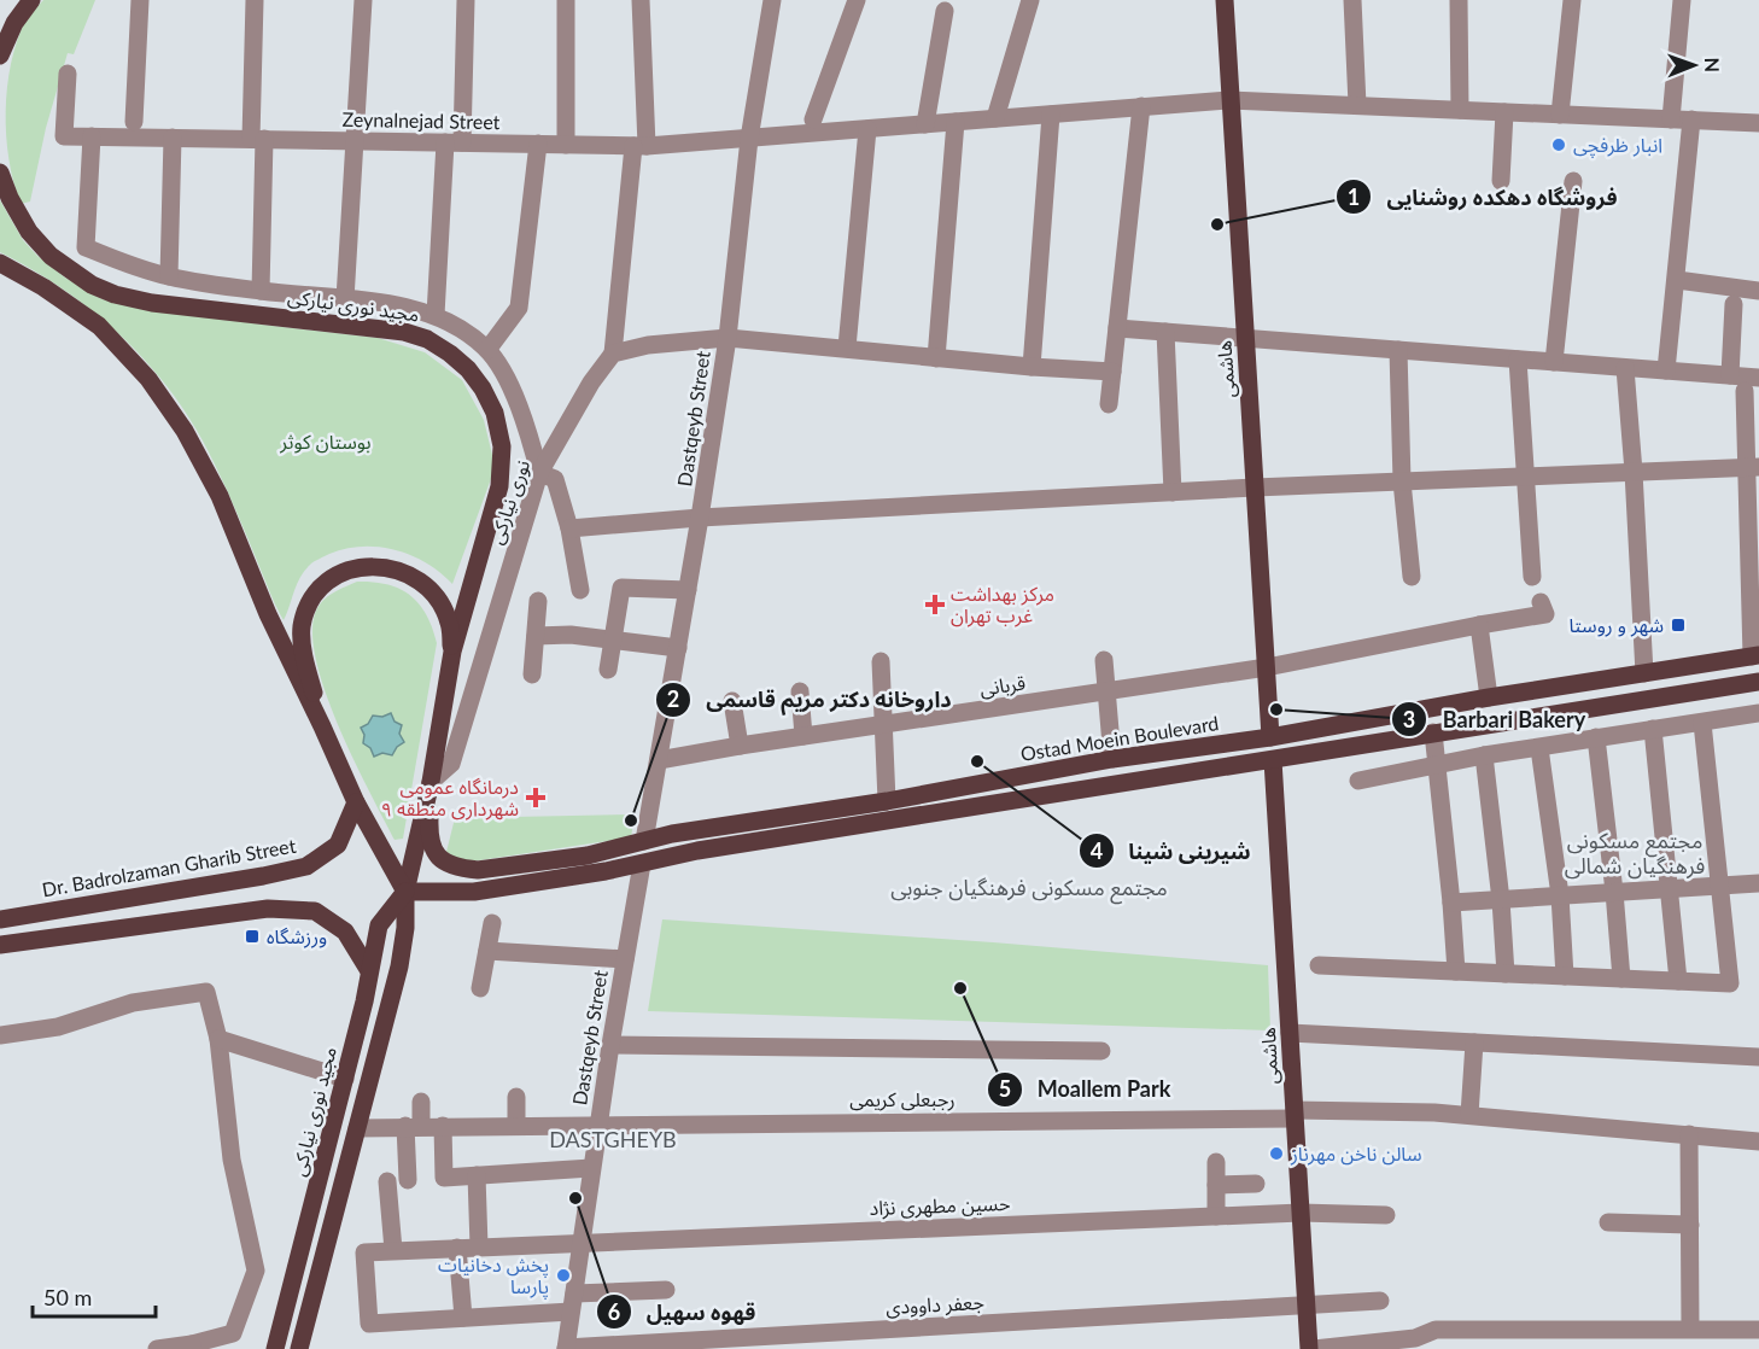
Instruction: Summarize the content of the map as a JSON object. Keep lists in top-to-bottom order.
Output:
{
  "streets": {
    "main road": [
      "مجید نوری نیارکی",
      "هاشمی",
      "Ostad Moein Boulevard",
      "Dr. Badrolzaman Gharib Street"
    ],
    "street": [
      "Zeynalnejad Street",
      "Dastqeyb Street",
      "نوری نیارکی",
      "قربانی",
      "رجبعلی کریمی",
      "حسین مطهری نژاد",
      "جعفر داوودی"
    ]
  },
  "crossings": [
    ["Zeynalnejad Street", "هاشمی"],
    ["Zeynalnejad Street", "Dastqeyb Street"],
    ["مجید نوری نیارکی", "نوری نیارکی"],
    ["مجید نوری نیارکی", "Ostad Moein Boulevard"],
    ["مجید نوری نیارکی", "رجبعلی کریمی"],
    ["هاشمی", "قربانی"],
    ["هاشمی", "Ostad Moein Boulevard"],
    ["هاشمی", "رجبعلی کریمی"],
    ["هاشمی", "حسین مطهری نژاد"],
    ["هاشمی", "جعفر داوودی"],
    ["Dastqeyb Street", "قربانی"],
    ["Dastqeyb Street", "Ostad Moein Boulevard"],
    ["Dastqeyb Street", "رجبعلی کریمی"],
    ["Dastqeyb Street", "حسین مطهری نژاد"],
    ["Dastqeyb Street", "جعفر داوودی"],
    ["نوری نیارکی", "Ostad Moein Boulevard"]
  ],
  "districts": ["مجتمع مسکونی فرهنگیان شمالی", "مجتمع مسکونی فرهنگیان جنوبی", "DASTGHEYB"],
  "parks": ["بوستان کوثر"],
  "places": {
    "other": [
      "انبار ظرفچی",
      "فروشگاه دهکده روشنایی",
      "Barbari Bakery",
      "شیرینی شینا",
      "داروخانه دکتر مریم قاسمی",
      "Moallem Park",
      "سالن ناخن مهرناز",
      "قهوه سهیل",
      "پخش دخانیات پارسا"
    ],
    "health": ["مرکز بهداشت غرب تهران", "درمانگاه عمومی شهرداری منطقه ۹"],
    "transit": ["شهر و روستا", "ورزشگاه"]
  },
  "scale_bar": "50 m",
  "north": "right"
}
